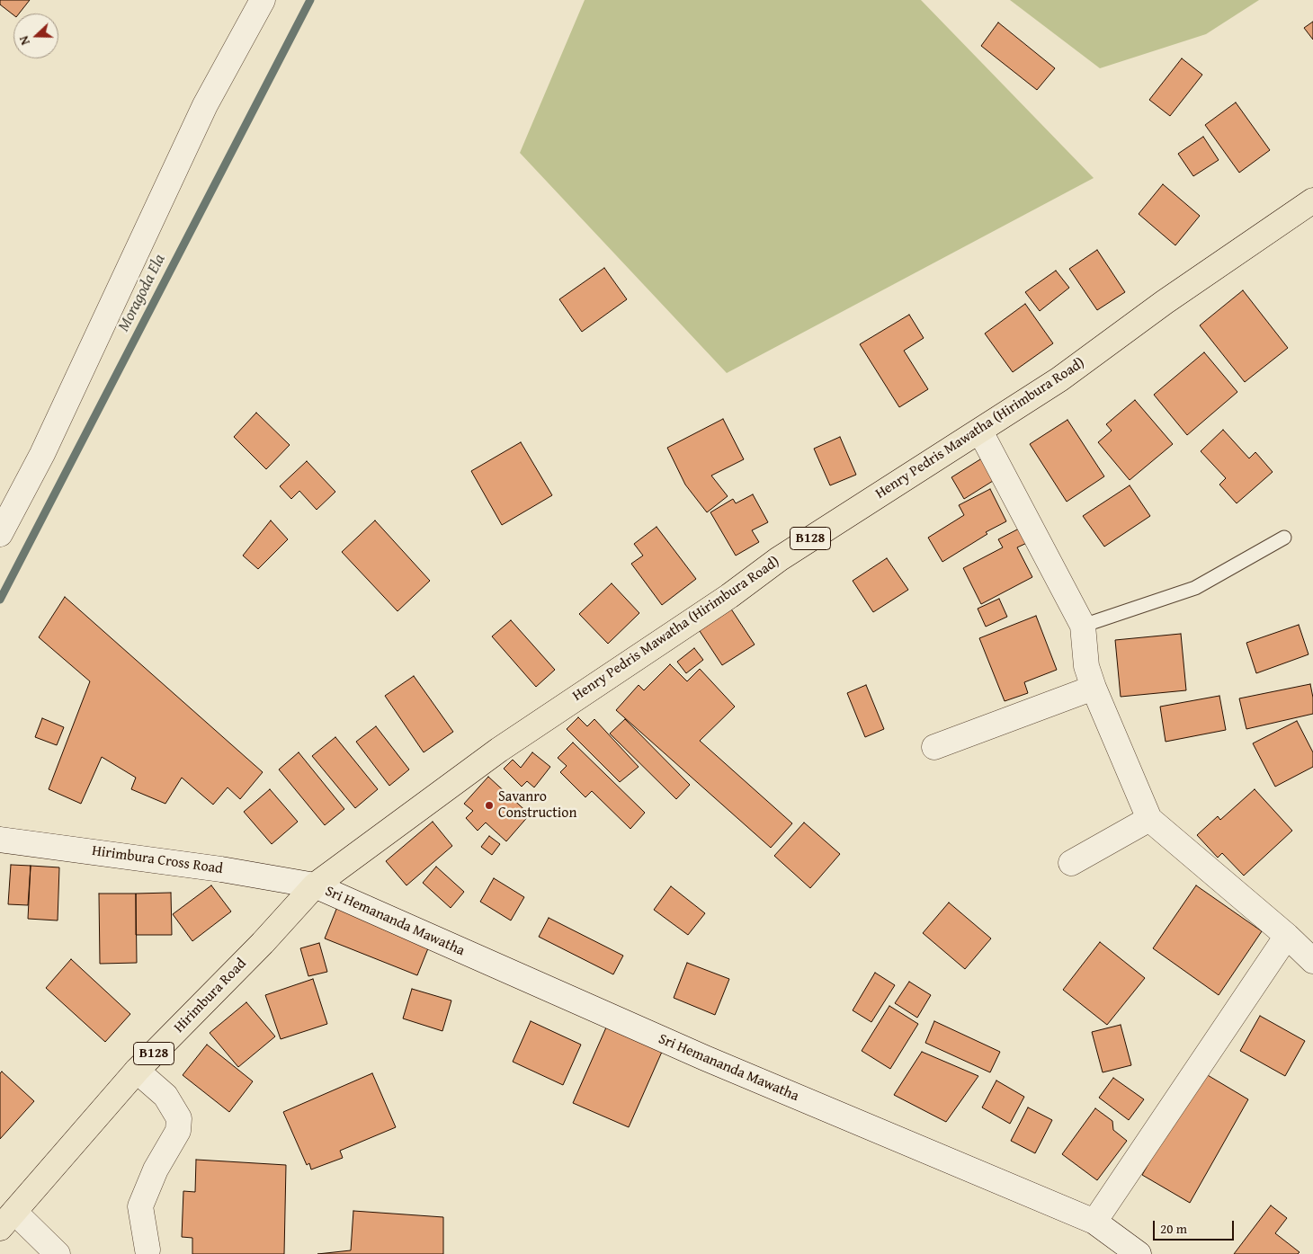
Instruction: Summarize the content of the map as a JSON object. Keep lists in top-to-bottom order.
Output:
{
  "streets": {
    "main road": ["Henry Pedris Mawatha (Hirimbura Road)", "B128", "Hirimbura Road"],
    "street": ["Hirimbura Cross Road", "Sri Hemananda Mawatha"]
  },
  "crossings": [
    ["Henry Pedris Mawatha (Hirimbura Road)", "Hirimbura Cross Road"],
    ["Henry Pedris Mawatha (Hirimbura Road)", "Sri Hemananda Mawatha"],
    ["Henry Pedris Mawatha (Hirimbura Road)", "Hirimbura Road"],
    ["Hirimbura Cross Road", "Sri Hemananda Mawatha"],
    ["Hirimbura Cross Road", "Hirimbura Road"],
    ["Sri Hemananda Mawatha", "Hirimbura Road"]
  ],
  "water": ["Moragoda Ela"],
  "places": ["Savanro Construction"],
  "scale_bar": "20 m",
  "north": "left"
}
